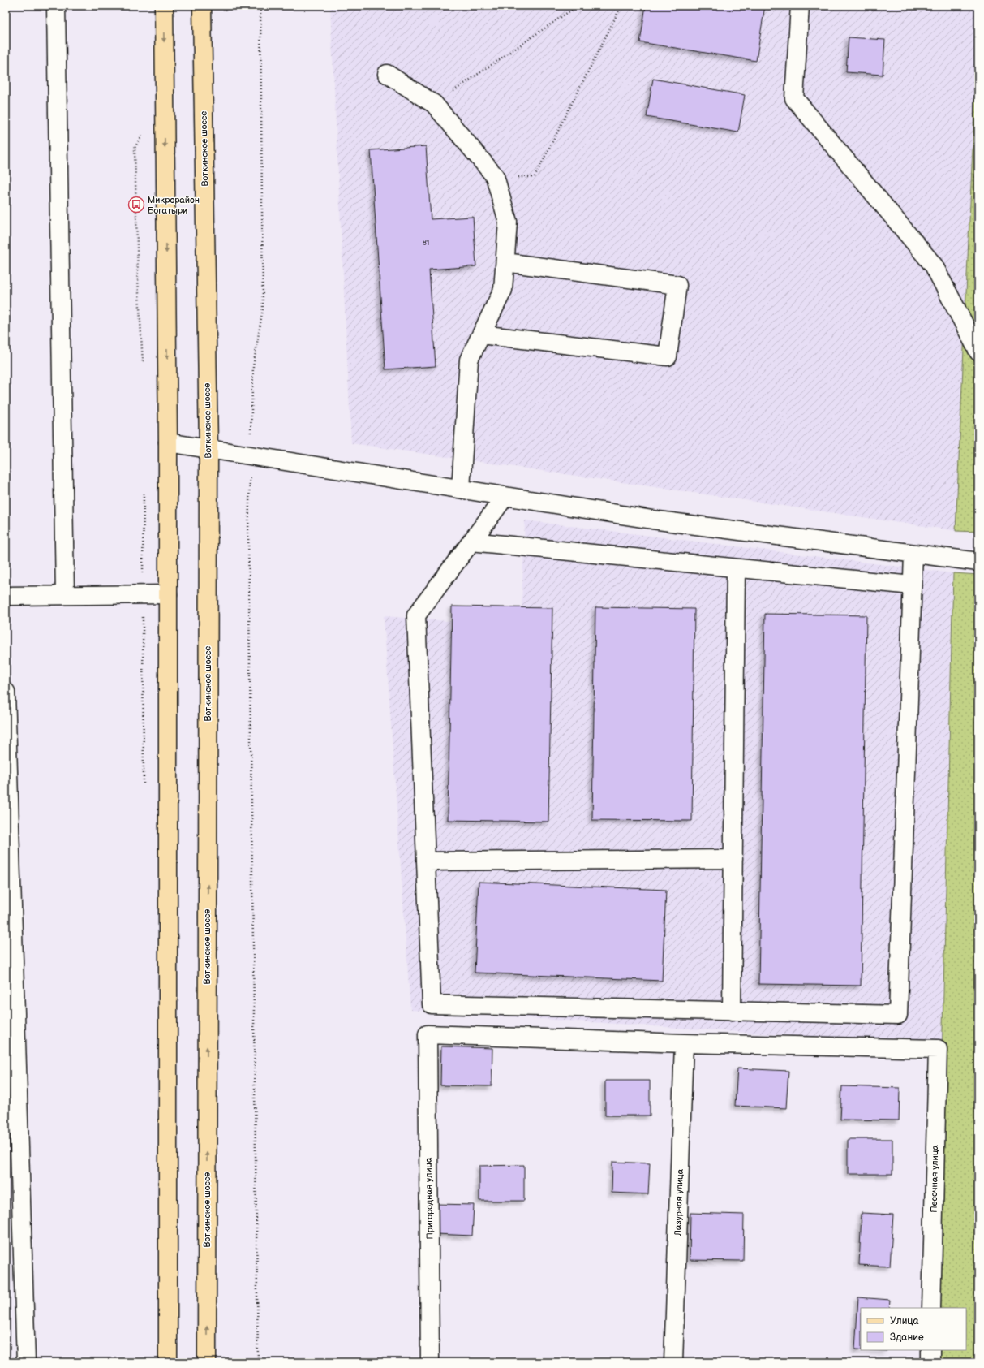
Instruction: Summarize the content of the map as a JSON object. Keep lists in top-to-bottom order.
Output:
{
  "streets": {
    "main road": ["Воткинское шоссе"],
    "street": ["Песочная улица", "Пригородная улица", "Лазурная улица"]
  },
  "crossings": [
    ["Песочная улица", "Пригородная улица"],
    ["Песочная улица", "Лазурная улица"],
    ["Пригородная улица", "Лазурная улица"]
  ],
  "places": {
    "bus stop": ["Микрорайон Богатыри"]
  },
  "house_numbers": ["81"],
  "legend": ["Улица", "Здание"]
}
